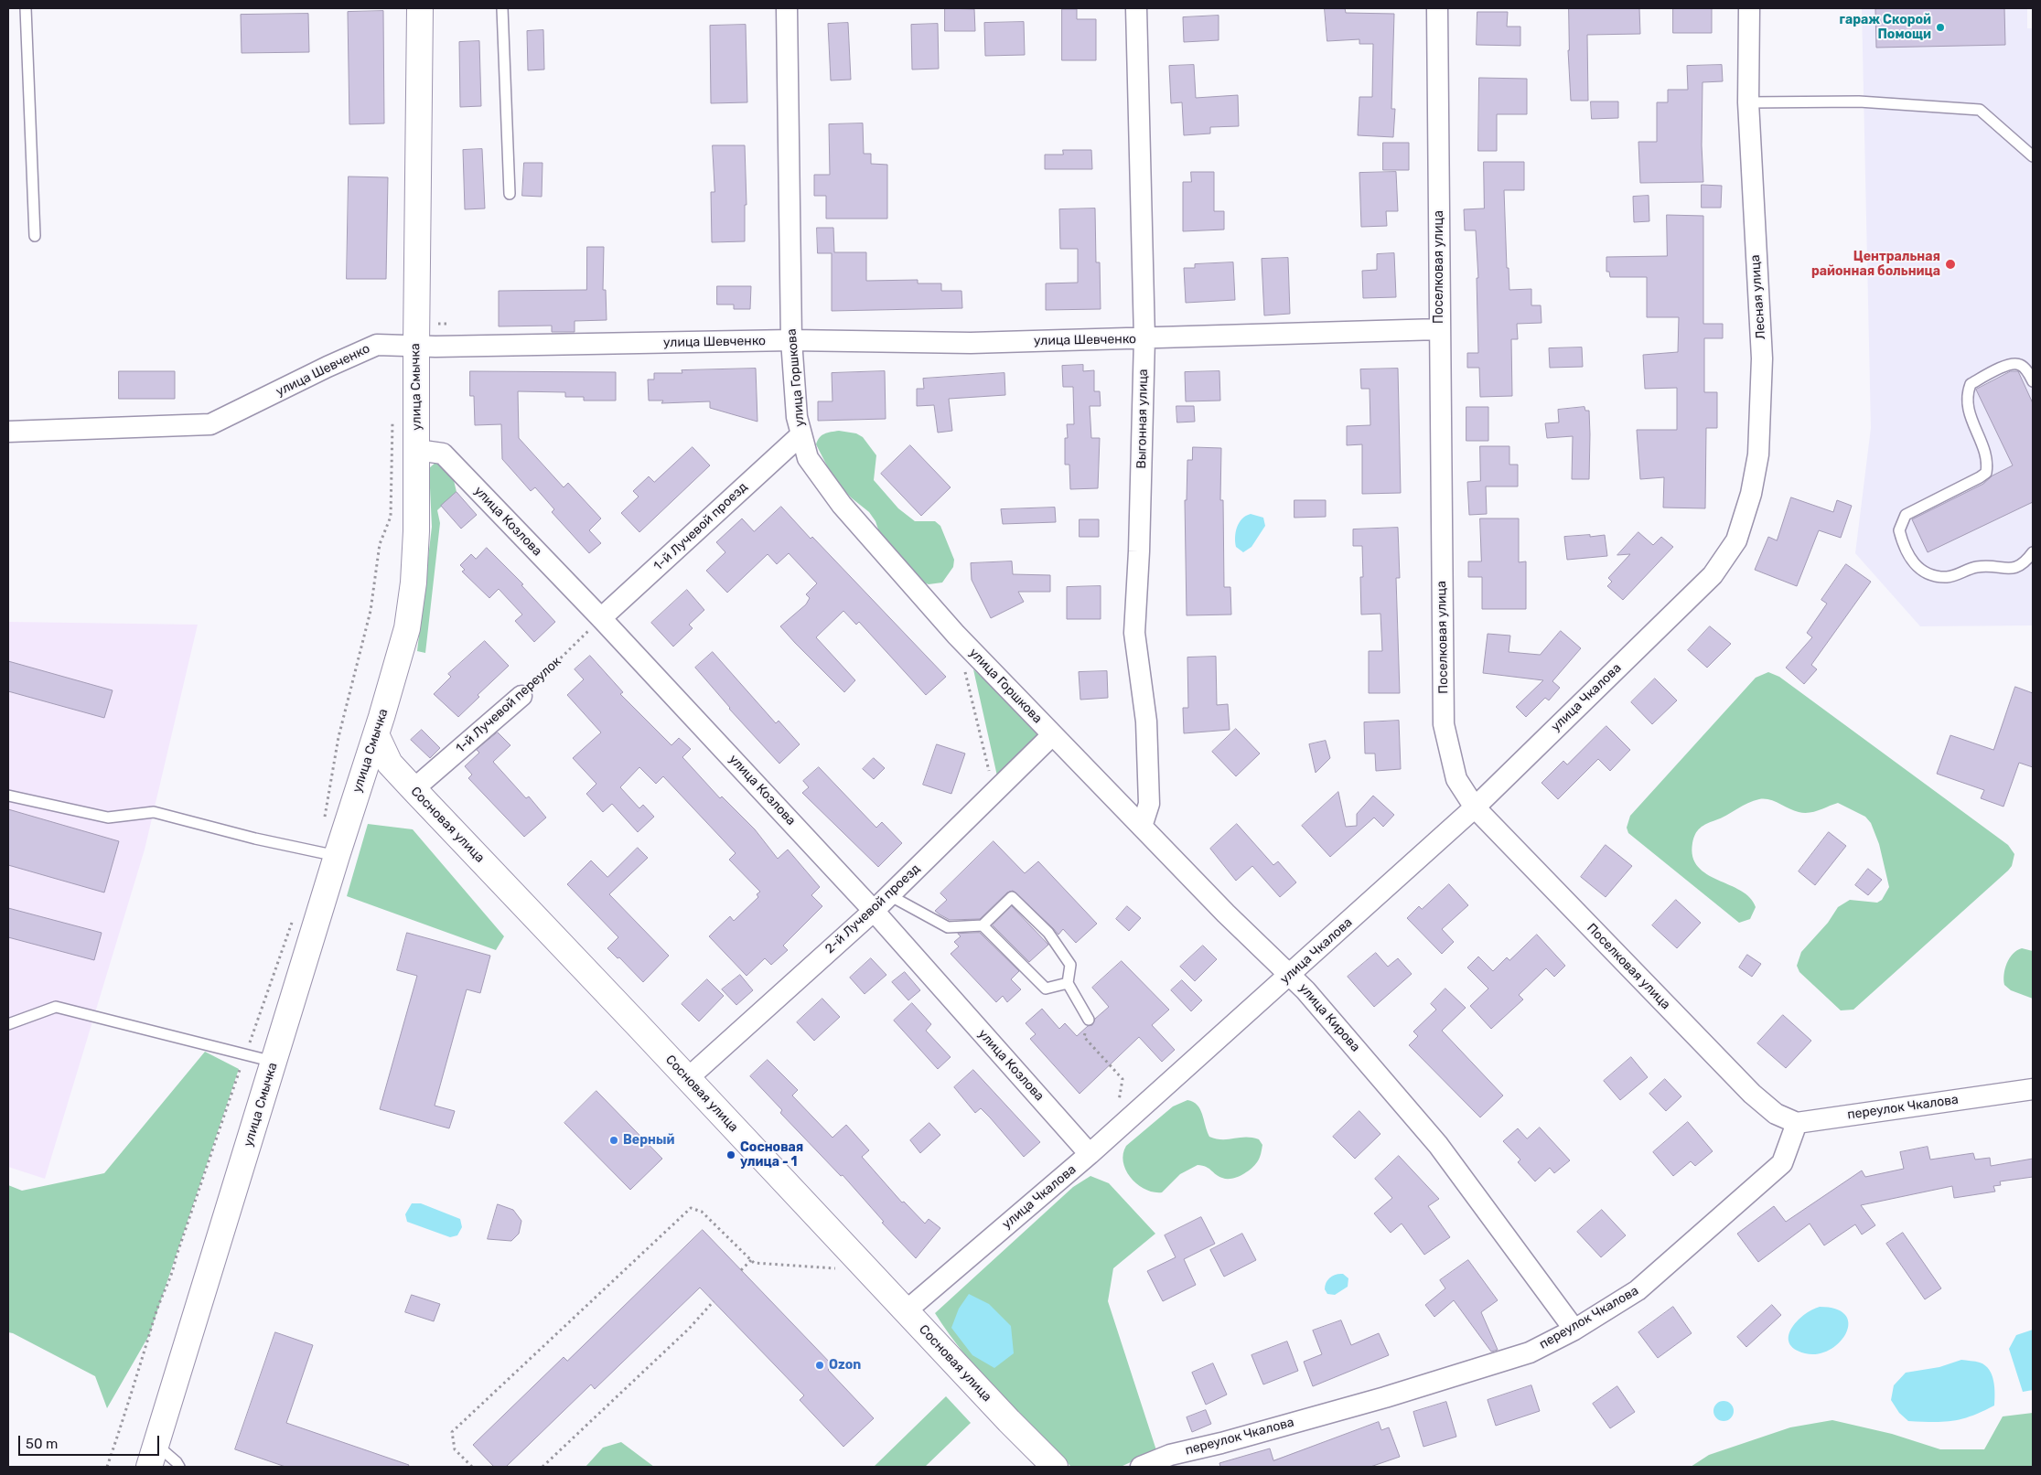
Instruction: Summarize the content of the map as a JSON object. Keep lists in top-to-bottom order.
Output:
{
  "streets": {
    "street": [
      "Поселковая улица",
      "Лесная улица",
      "улица Шевченко",
      "улица Горшкова",
      "улица Смычка",
      "Выгонная улица",
      "улица Козлова",
      "1-й Лучевой проезд",
      "улица Чкалова",
      "1-й Лучевой переулок",
      "Сосновая улица",
      "2-й Лучевой проезд",
      "улица Кирова",
      "переулок Чкалова"
    ]
  },
  "crossings": [
    ["Поселковая улица", "улица Шевченко"],
    ["Поселковая улица", "улица Чкалова"],
    ["Поселковая улица", "переулок Чкалова"],
    ["Лесная улица", "улица Чкалова"],
    ["улица Шевченко", "улица Горшкова"],
    ["улица Шевченко", "улица Смычка"],
    ["улица Шевченко", "Выгонная улица"],
    ["улица Горшкова", "1-й Лучевой проезд"],
    ["улица Горшкова", "2-й Лучевой проезд"],
    ["улица Горшкова", "улица Кирова"],
    ["улица Смычка", "улица Козлова"],
    ["улица Смычка", "Сосновая улица"],
    ["Выгонная улица", "улица Кирова"],
    ["улица Козлова", "1-й Лучевой проезд"],
    ["улица Козлова", "улица Чкалова"],
    ["улица Козлова", "1-й Лучевой переулок"],
    ["улица Козлова", "2-й Лучевой проезд"],
    ["1-й Лучевой проезд", "1-й Лучевой переулок"],
    ["улица Чкалова", "Сосновая улица"],
    ["улица Чкалова", "улица Кирова"],
    ["1-й Лучевой переулок", "Сосновая улица"],
    ["Сосновая улица", "2-й Лучевой проезд"],
    ["2-й Лучевой проезд", "улица Кирова"],
    ["улица Кирова", "переулок Чкалова"]
  ],
  "places": [
    "гараж Скорой Помощи",
    "Центральная районная больница",
    "Верный",
    "Сосновая улица - 1",
    "Ozon"
  ],
  "scale_bar": "50 m"
}
